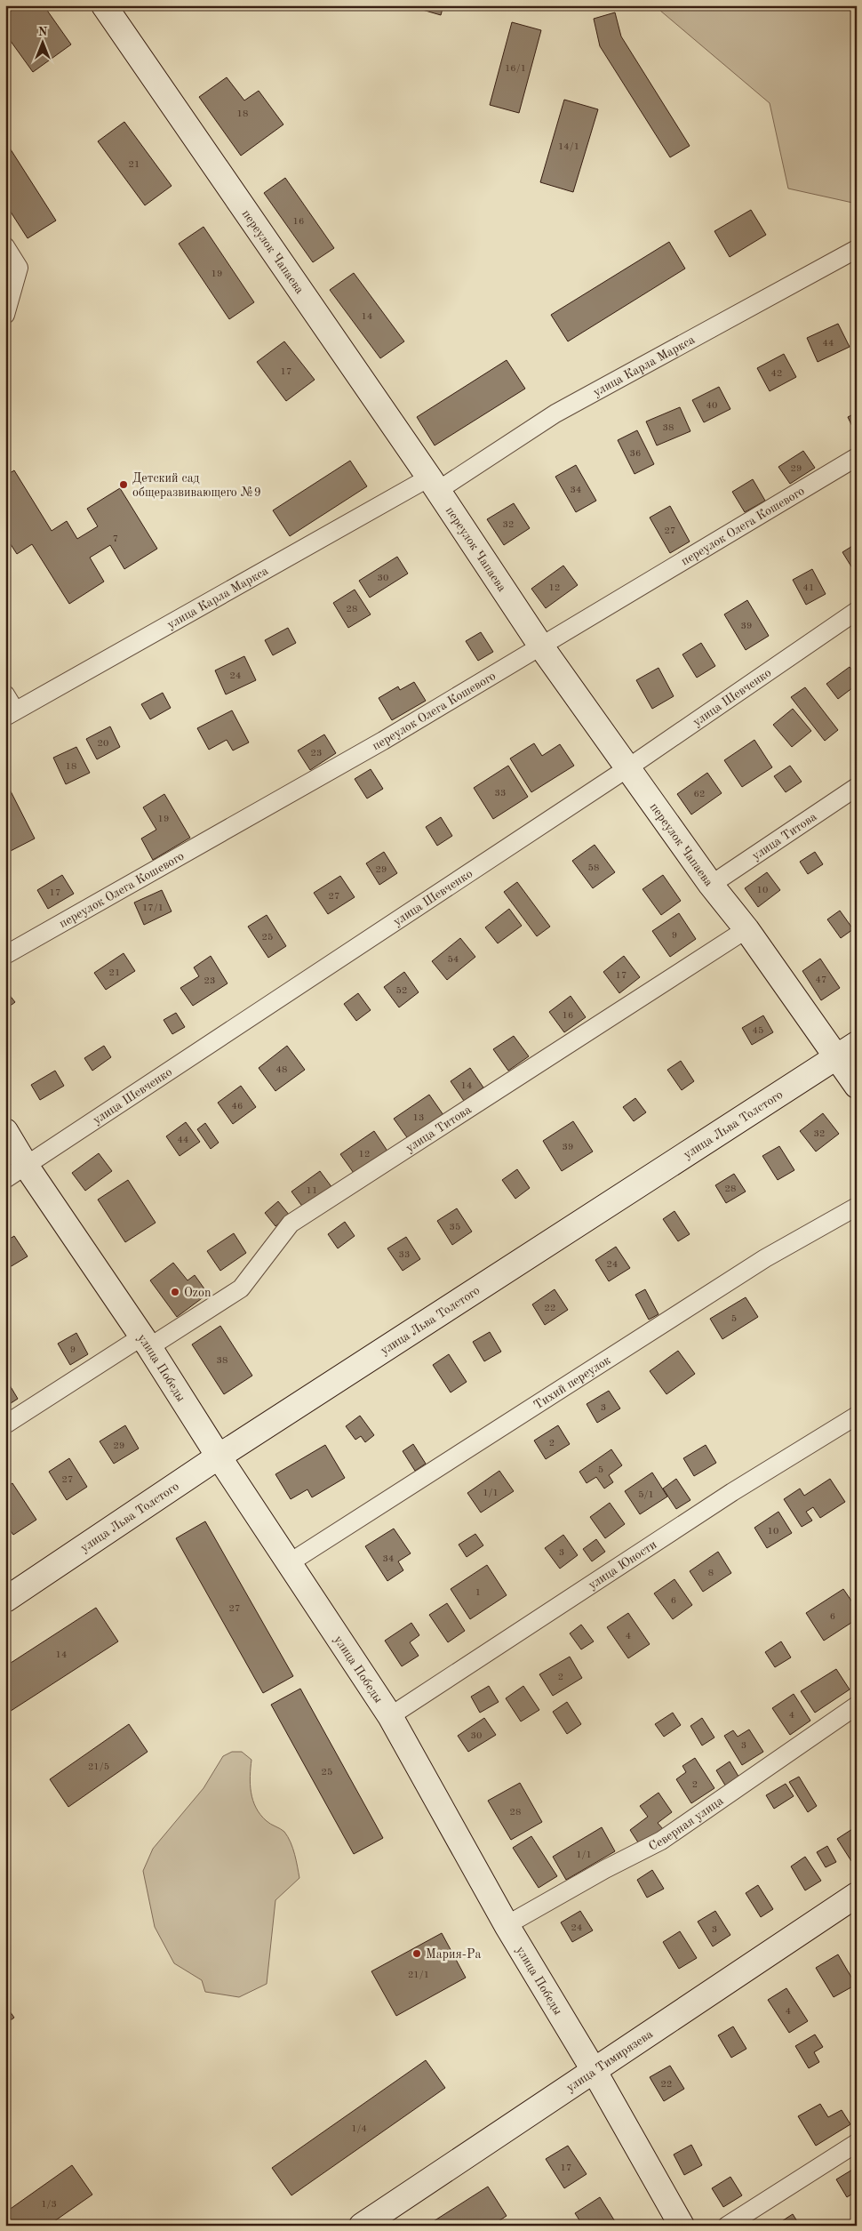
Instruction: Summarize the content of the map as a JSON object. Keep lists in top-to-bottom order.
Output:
{
  "streets": {
    "street": [
      "переулок Чапаева",
      "улица Карла Маркса",
      "переулок Олега Кошевого",
      "улица Шевченко",
      "улица Титова",
      "улица Льва Толстого",
      "улица Победы",
      "Тихий переулок",
      "улица Юности",
      "Северная улица",
      "улица Тимирязева"
    ]
  },
  "crossings": [
    ["переулок Чапаева", "улица Карла Маркса"],
    ["переулок Чапаева", "переулок Олега Кошевого"],
    ["переулок Чапаева", "улица Шевченко"],
    ["переулок Чапаева", "улица Титова"],
    ["переулок Чапаева", "улица Льва Толстого"],
    ["улица Шевченко", "улица Победы"],
    ["улица Титова", "улица Победы"],
    ["улица Льва Толстого", "улица Победы"],
    ["улица Победы", "Тихий переулок"],
    ["улица Победы", "улица Юности"],
    ["улица Победы", "Северная улица"],
    ["улица Победы", "улица Тимирязева"]
  ],
  "places": ["Детский сад общеразвивающего №9", "Ozon", "Мария-Ра"],
  "house_numbers": [
    "16/1",
    "18",
    "14/1",
    "21",
    "16",
    "19",
    "14",
    "44",
    "17",
    "42",
    "40",
    "38",
    "36",
    "29",
    "34",
    "32",
    "27",
    "7",
    "30",
    "12",
    "41",
    "28",
    "39",
    "24",
    "20",
    "23",
    "18",
    "33",
    "62",
    "19",
    "58",
    "29",
    "10",
    "17",
    "27",
    "17/1",
    "9",
    "25",
    "54",
    "21",
    "17",
    "47",
    "23",
    "52",
    "16",
    "45",
    "48",
    "14",
    "46",
    "13",
    "32",
    "44",
    "39",
    "12",
    "28",
    "11",
    "35",
    "33",
    "24",
    "22",
    "5",
    "9",
    "38",
    "3",
    "2",
    "29",
    "5",
    "27",
    "1/1",
    "5/1",
    "10",
    "3",
    "34",
    "8",
    "1",
    "6",
    "27",
    "6",
    "4",
    "14",
    "2",
    "4",
    "30",
    "3",
    "21/5",
    "25",
    "2",
    "28",
    "1/1",
    "24",
    "3",
    "21/1",
    "4",
    "22",
    "1/4",
    "17",
    "1/3"
  ],
  "north": "top"
}
